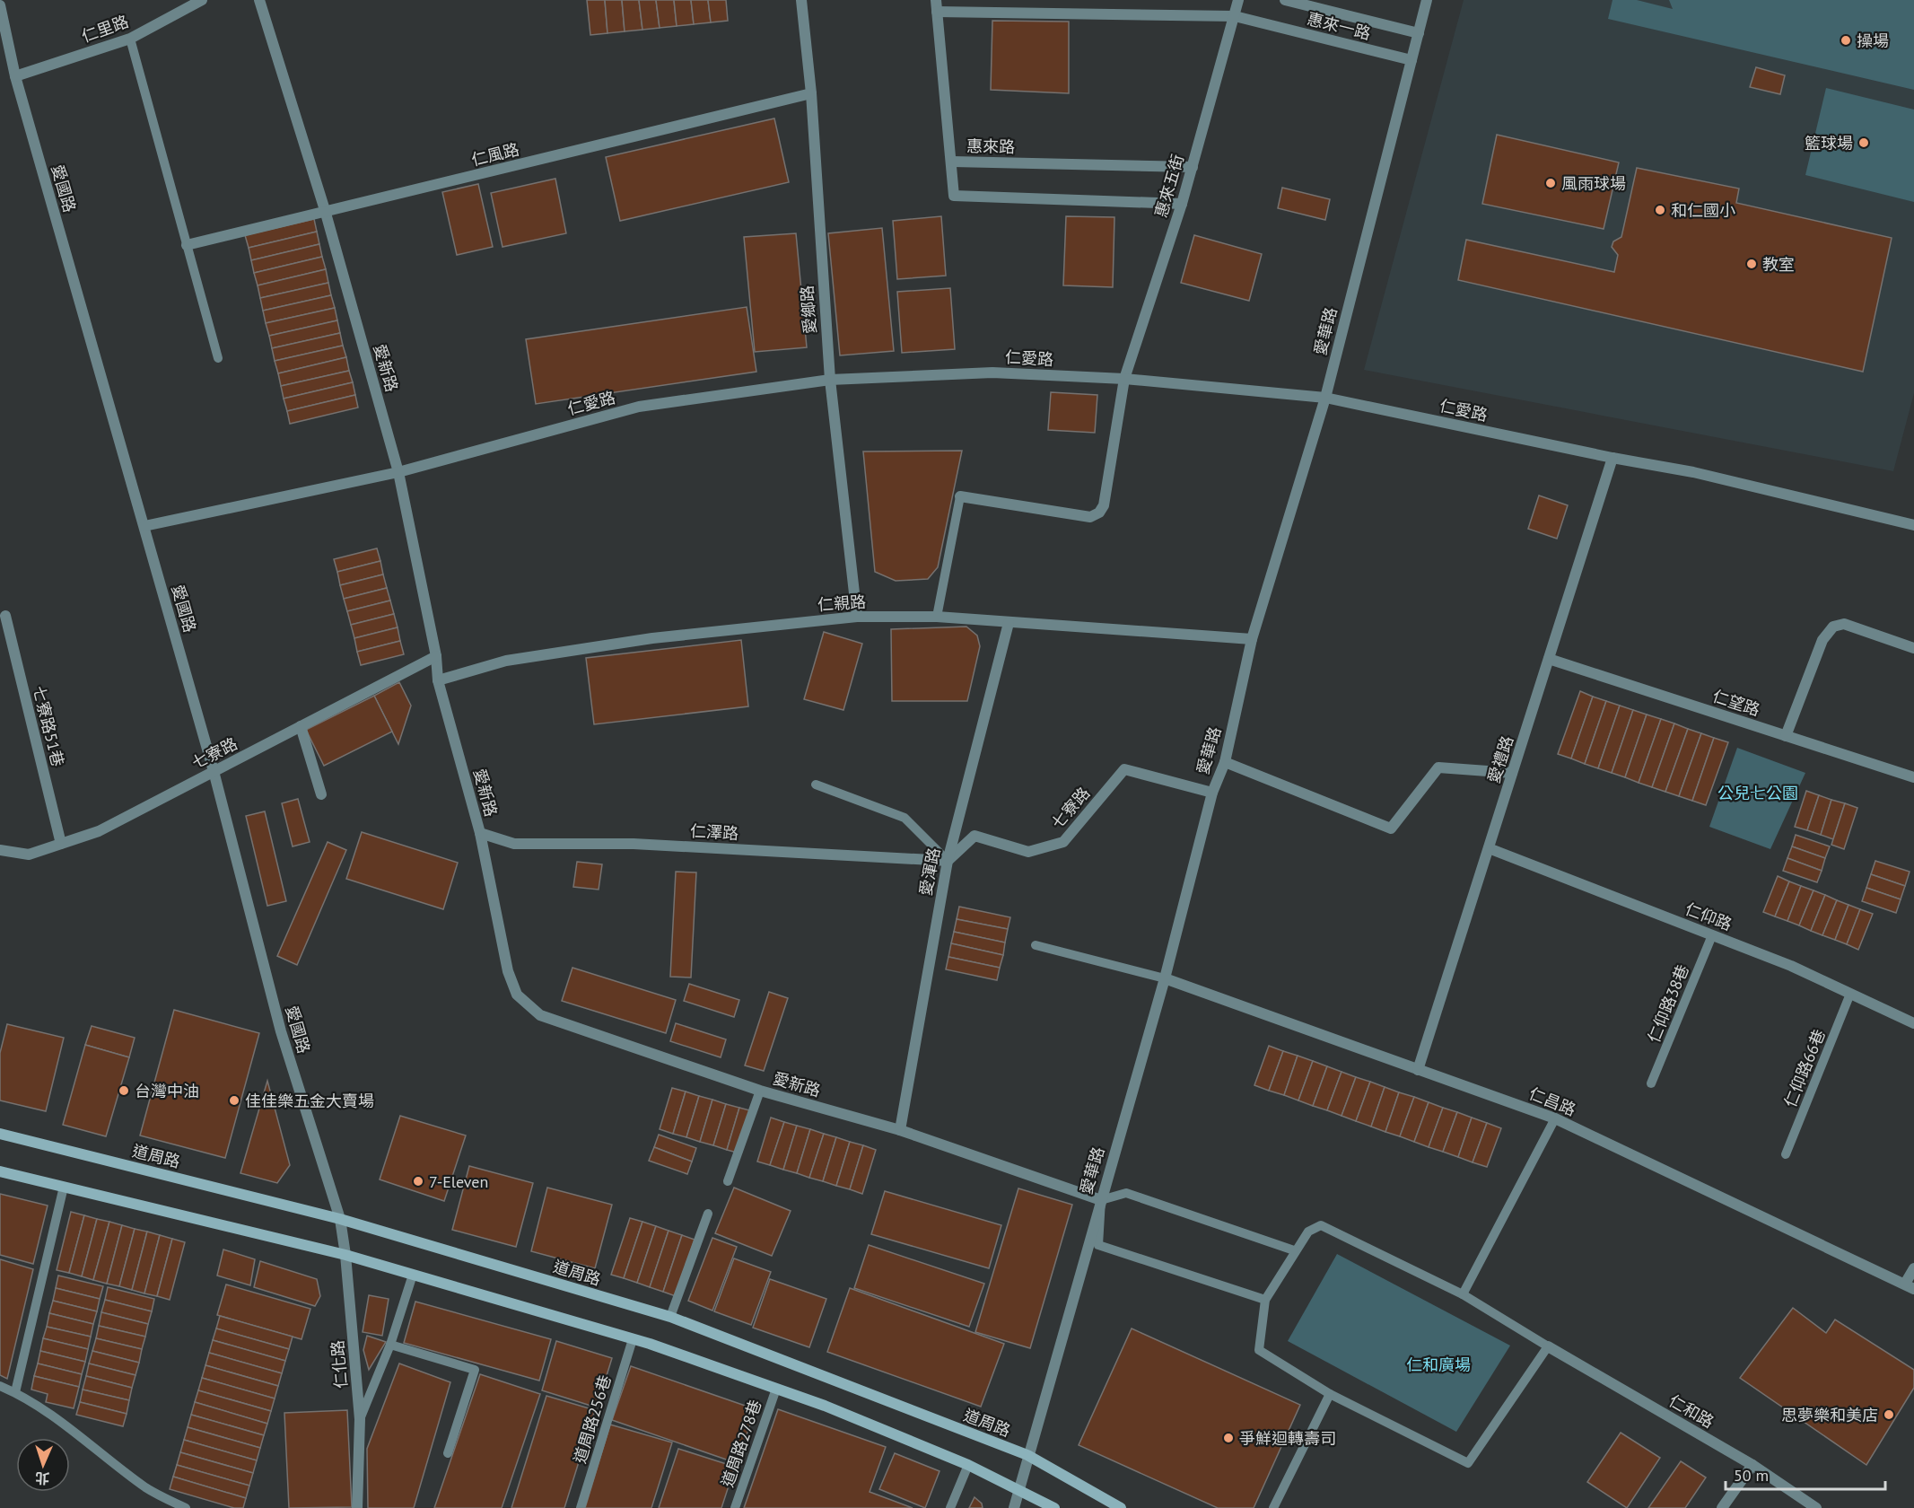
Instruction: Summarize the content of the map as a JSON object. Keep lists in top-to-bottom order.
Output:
{
  "streets": {
    "main road": ["道周路"],
    "street": [
      "惠來一路",
      "仁里路",
      "惠來路",
      "仁風路",
      "惠來五街",
      "愛國路",
      "愛鄉路",
      "愛華路",
      "仁愛路",
      "愛新路",
      "仁親路",
      "仁望路",
      "七寮路51巷",
      "七寮路",
      "愛禮路",
      "仁澤路",
      "愛渾路",
      "仁仰路",
      "仁昌路",
      "仁化路",
      "仁和路"
    ],
    "lane": [
      "仁仰路38巷",
      "仁仰路66巷",
      "道周路256巷",
      "道周路278巷"
    ]
  },
  "crossings": [
    ["惠來一路", "惠來五街"],
    ["惠來一路", "愛華路"],
    ["仁里路", "愛國路"],
    ["惠來路", "惠來五街"],
    ["仁風路", "愛鄉路"],
    ["仁風路", "愛新路"],
    ["惠來五街", "仁愛路"],
    ["愛國路", "仁愛路"],
    ["愛國路", "七寮路"],
    ["愛國路", "道周路"],
    ["愛國路", "仁化路"],
    ["愛鄉路", "仁愛路"],
    ["愛鄉路", "仁親路"],
    ["愛華路", "仁愛路"],
    ["愛華路", "愛新路"],
    ["愛華路", "仁親路"],
    ["愛華路", "七寮路"],
    ["愛華路", "仁昌路"],
    ["愛華路", "道周路"],
    ["仁愛路", "愛新路"],
    ["仁愛路", "愛禮路"],
    ["愛新路", "仁親路"],
    ["愛新路", "七寮路"],
    ["愛新路", "仁澤路"],
    ["愛新路", "愛渾路"],
    ["仁親路", "愛渾路"],
    ["仁望路", "愛禮路"],
    ["七寮路51巷", "七寮路"],
    ["七寮路", "仁澤路"],
    ["七寮路", "愛渾路"],
    ["愛禮路", "仁仰路"],
    ["愛禮路", "仁昌路"],
    ["仁澤路", "愛渾路"],
    ["仁仰路", "仁仰路38巷"],
    ["仁仰路", "仁仰路66巷"],
    ["道周路", "仁化路"]
  ],
  "parks": ["公兒七公園", "仁和廣場"],
  "places": [
    "操場",
    "籃球場",
    "風雨球場",
    "和仁國小",
    "教室",
    "台灣中油",
    "佳佳樂五金大賣場",
    "7-Eleven",
    "思夢樂和美店",
    "爭鮮迴轉壽司"
  ],
  "scale_bar": "50 m",
  "north": "bottom"
}
